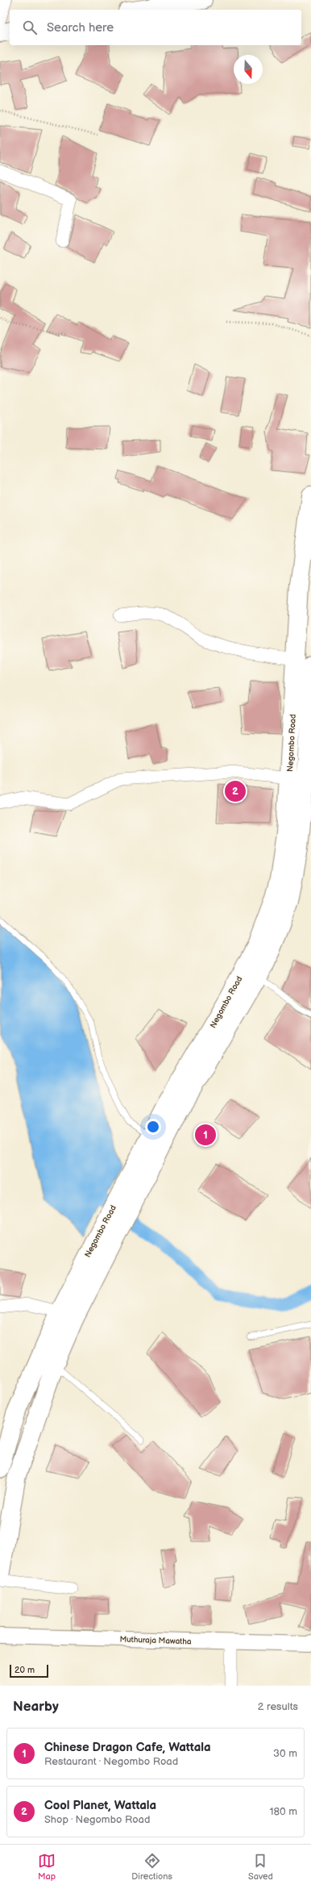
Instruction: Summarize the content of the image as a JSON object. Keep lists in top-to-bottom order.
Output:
{
  "streets": {
    "main road": ["Negombo Road"],
    "street": ["Muthuraja Mawatha"]
  },
  "scale_bar": "20 m",
  "north": "bottom",
  "page": {
    "search": "Search here",
    "pins": ["2", "1"],
    "scale": "20 m",
    "heading": ["Nearby", "2 results"],
    "list": [
      {
        "mark": "1",
        "name": "Chinese Dragon Cafe, Wattala",
        "note": "Restaurant · Negombo Road",
        "value": "30 m"
      },
      {
        "mark": "2",
        "name": "Cool Planet, Wattala",
        "note": "Shop · Negombo Road",
        "value": "180 m"
      }
    ],
    "nav": ["Map", "Directions", "Saved"]
  }
}
